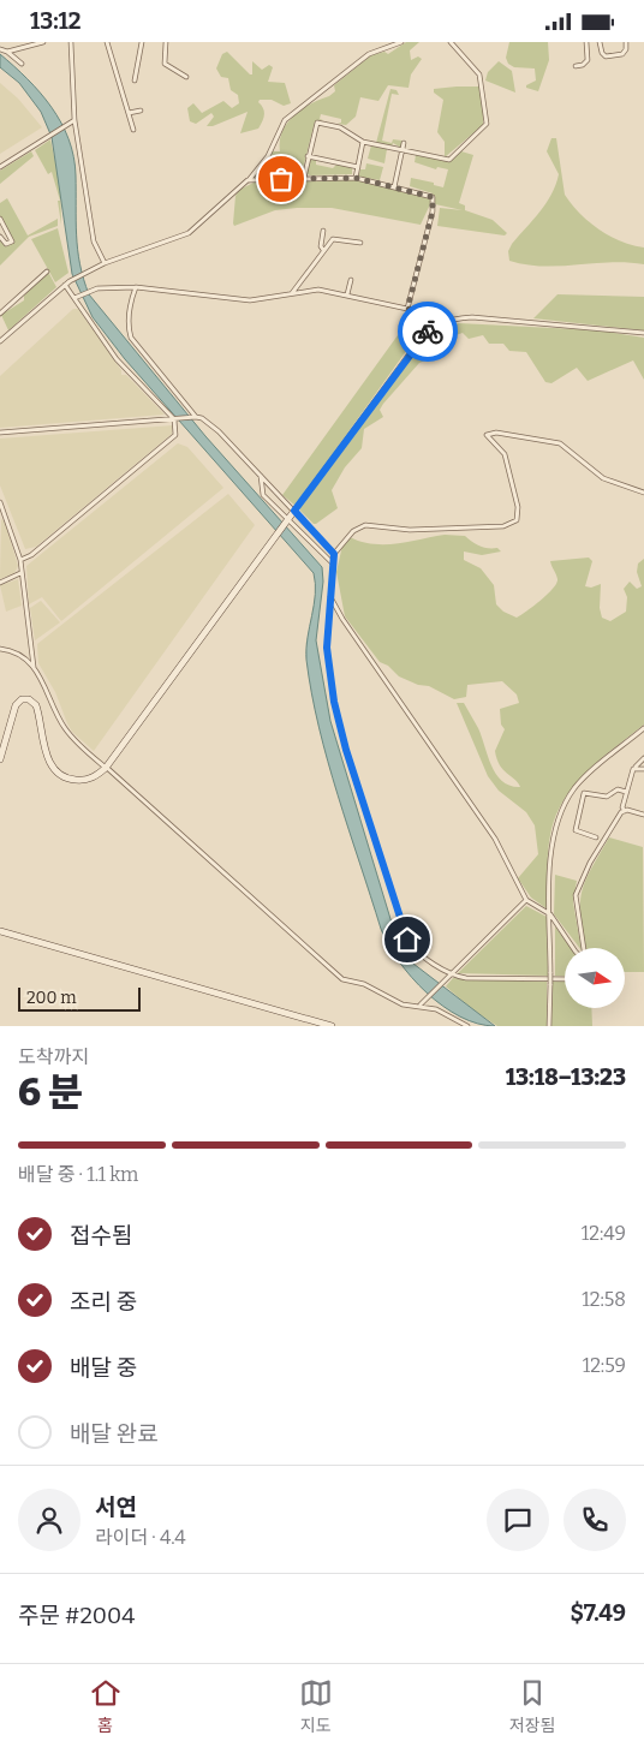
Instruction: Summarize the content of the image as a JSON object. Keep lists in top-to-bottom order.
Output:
{
  "scale_bar": "200 m",
  "north": "right",
  "page": {
    "status": "13:12",
    "scale": "200 m",
    "heading": ["6 분", "도착까지", "13:18–13:23"],
    "panel": [
      "서연",
      "라이더 · 4.4",
      "주문 #2004",
      "$7.49"
    ],
    "bar": "배달 중 · 1.1 km",
    "list": [
      ["접수됨", "12:49"],
      ["조리 중", "12:58"],
      ["배달 중", "12:59"],
      "배달 완료"
    ],
    "tabs": ["홈", "지도", "저장됨"]
  }
}
